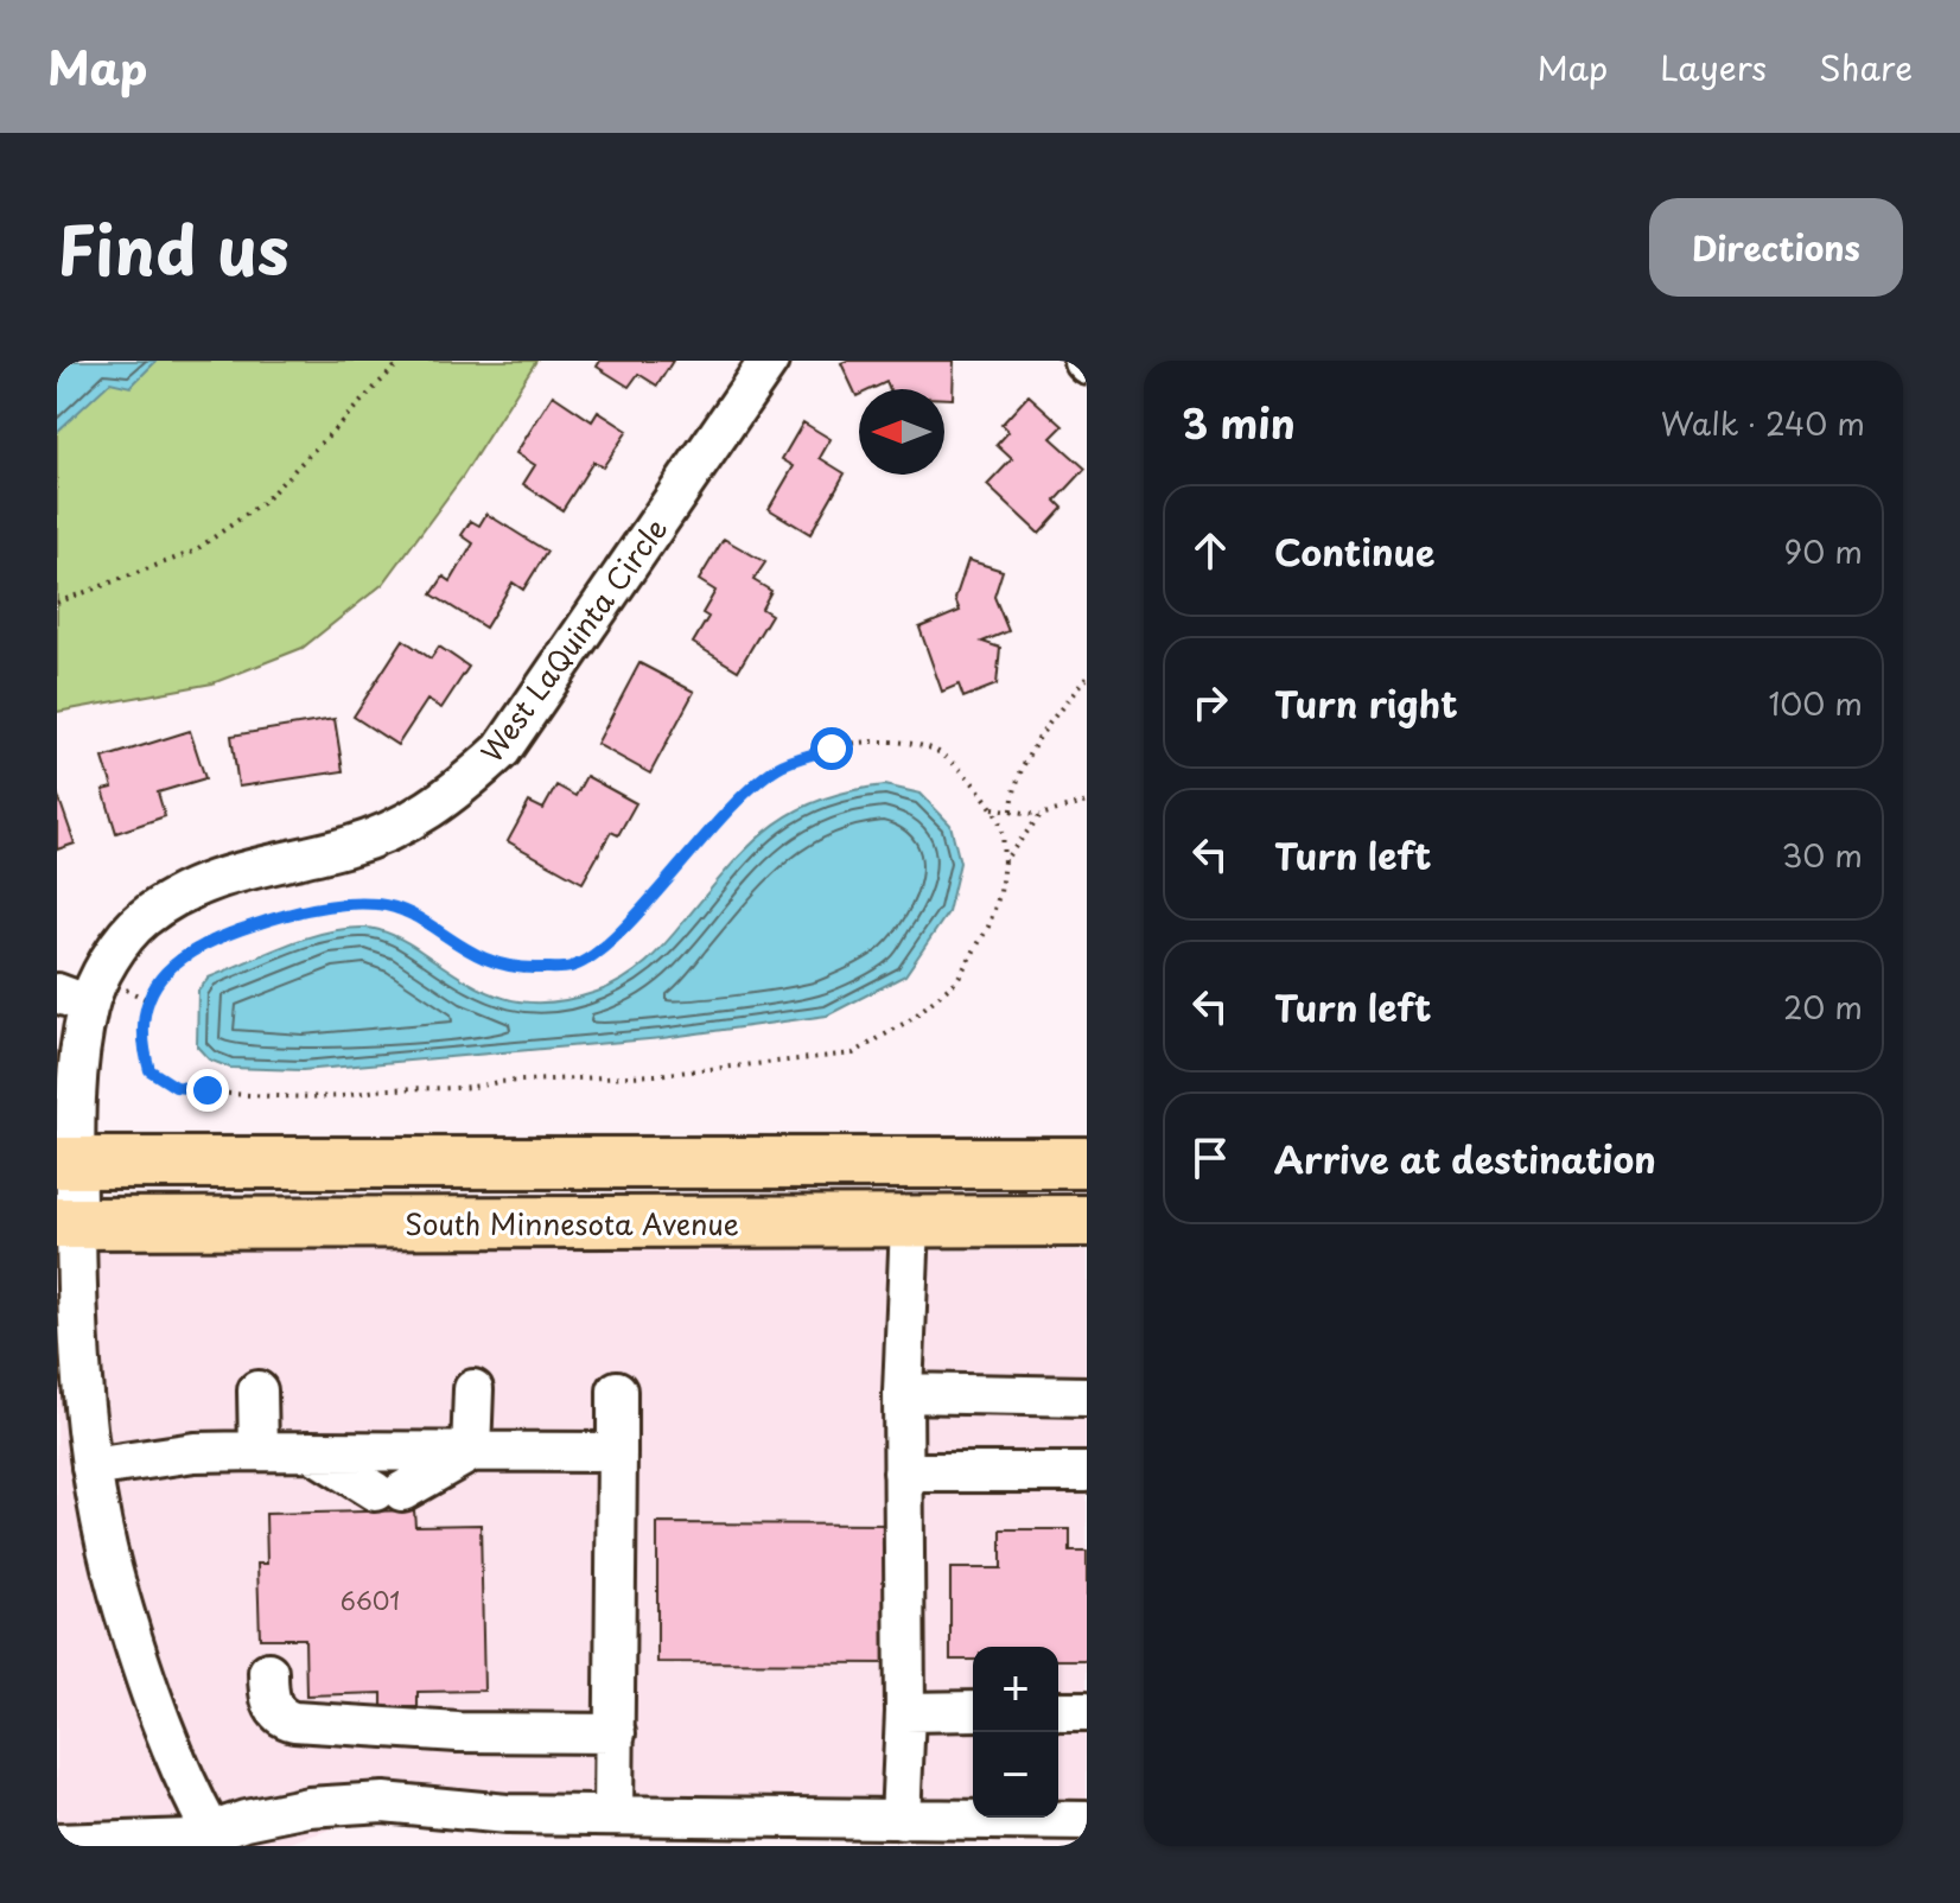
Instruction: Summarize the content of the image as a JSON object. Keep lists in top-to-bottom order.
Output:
{
  "streets": {
    "main road": ["South Minnesota Avenue"],
    "street": ["West LaQuinta Circle"]
  },
  "crossings": [
    ["West LaQuinta Circle", "South Minnesota Avenue"]
  ],
  "house_numbers": ["6601"],
  "north": "left",
  "page": {
    "header": "Map",
    "nav": ["Map", "Layers", "Share"],
    "title": "Find us",
    "buttons": "Directions",
    "heading": ["3 min", "Walk · 240 m"],
    "list": [
      ["Continue", "90 m"],
      ["Turn right", "100 m"],
      ["Turn left", "30 m"],
      ["Turn left", "20 m"],
      "Arrive at destination"
    ],
    "map_buttons": ["+", "−"]
  }
}
